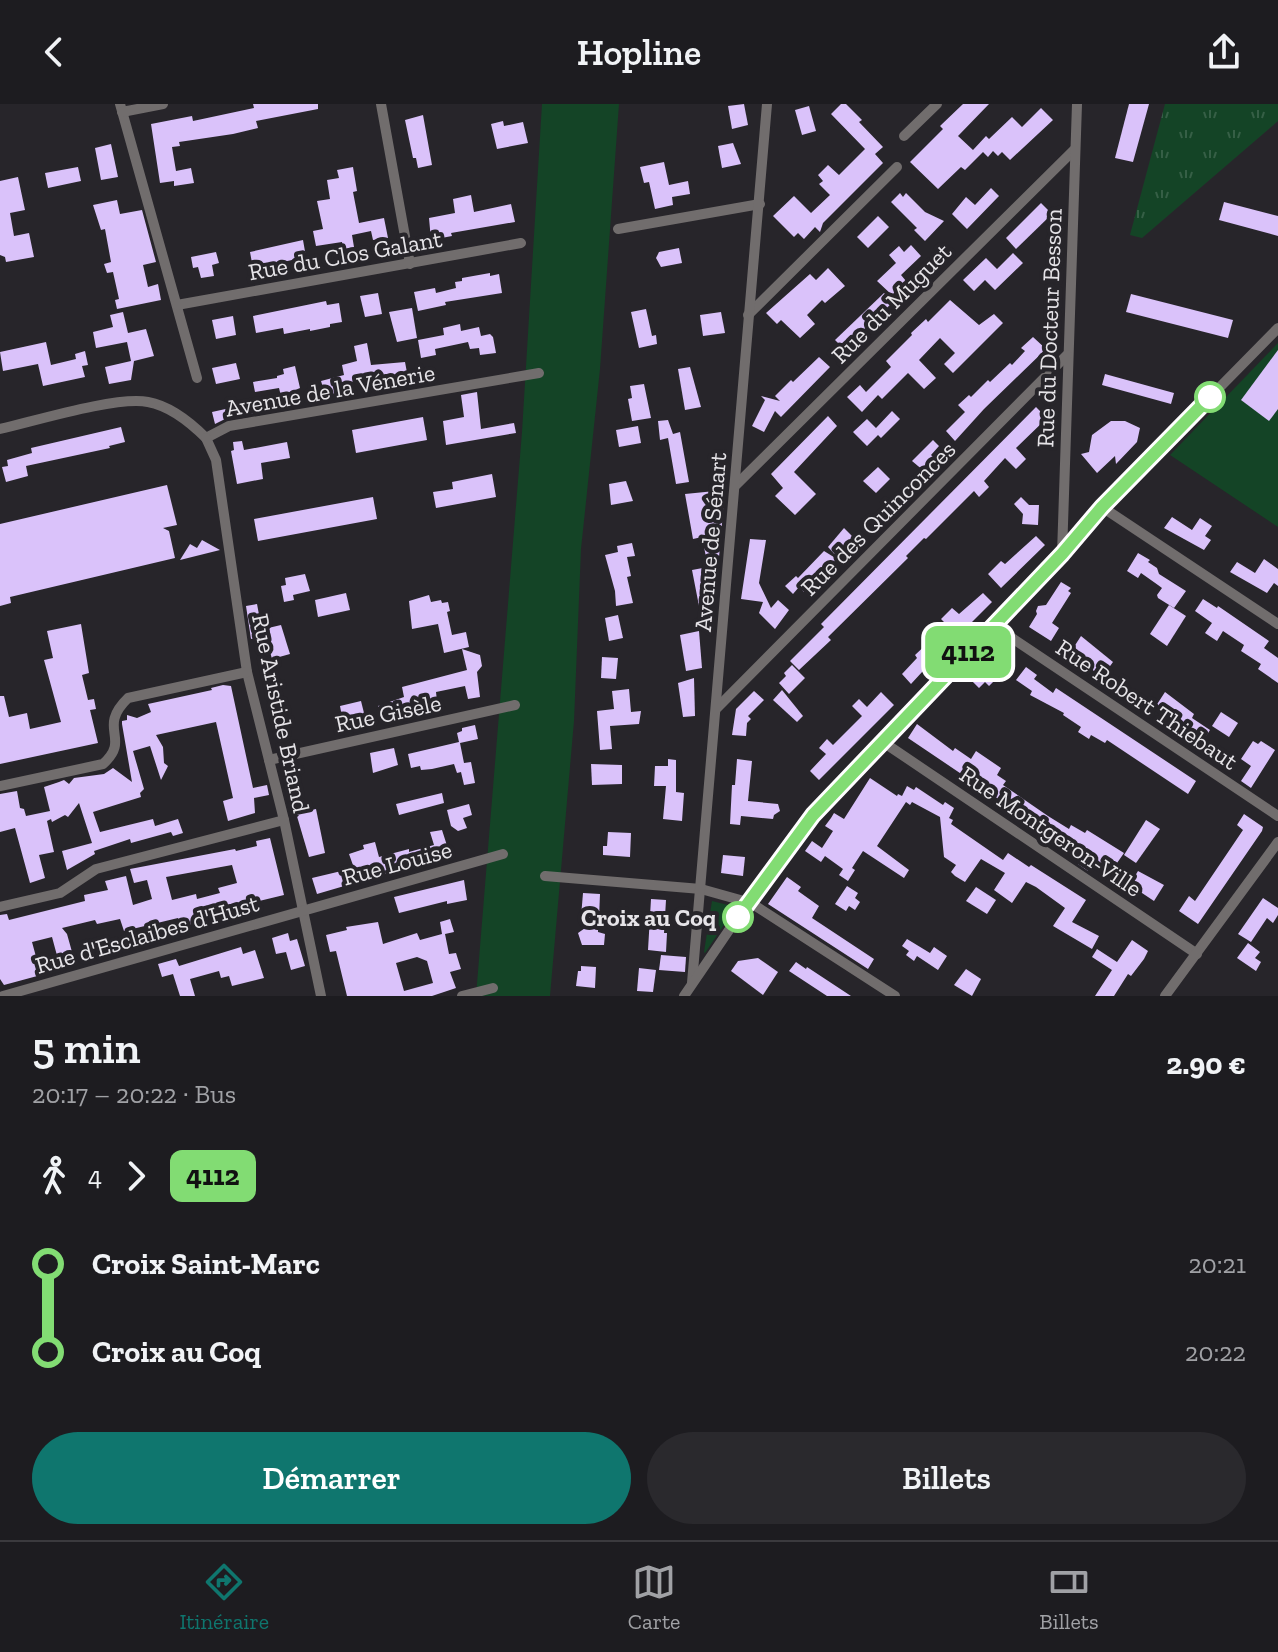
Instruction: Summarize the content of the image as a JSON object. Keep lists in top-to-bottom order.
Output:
{
  "streets": {
    "street": [
      "Rue du Clos Galant",
      "Rue du Muguet",
      "Rue du Docteur Besson",
      "Avenue de la Vénerie",
      "Rue des Quinconces",
      "Avenue de Sénart",
      "Rue Robert Thiebaut",
      "Rue Aristide Briand",
      "Rue Gisèle",
      "Rue Montgeron-Ville",
      "Rue Louise",
      "Rue d'Esclaibes d'Hust"
    ]
  },
  "crossings": [
    ["Rue du Muguet", "Rue du Docteur Besson"],
    ["Rue du Muguet", "Avenue de Sénart"],
    ["Rue du Docteur Besson", "Rue des Quinconces"],
    ["Avenue de la Vénerie", "Rue Aristide Briand"],
    ["Rue des Quinconces", "Avenue de Sénart"],
    ["Rue Aristide Briand", "Rue Gisèle"],
    ["Rue Aristide Briand", "Rue Louise"],
    ["Rue Aristide Briand", "Rue d'Esclaibes d'Hust"],
    ["Rue Louise", "Rue d'Esclaibes d'Hust"]
  ],
  "places": ["Croix au Coq"],
  "lines": ["bus line 4112"],
  "page": {
    "header": "Hopline",
    "on_map": "4112",
    "heading": ["5 min", "20:17 – 20:22 · Bus", "2.90 €"],
    "legs": ["4", "4112"],
    "list": [
      {
        "name": "Croix Saint-Marc",
        "value": "20:21"
      },
      {
        "name": "Croix au Coq",
        "value": "20:22"
      }
    ],
    "buttons": ["Démarrer", "Billets"],
    "tabs": ["Itinéraire", "Carte", "Billets"]
  }
}
